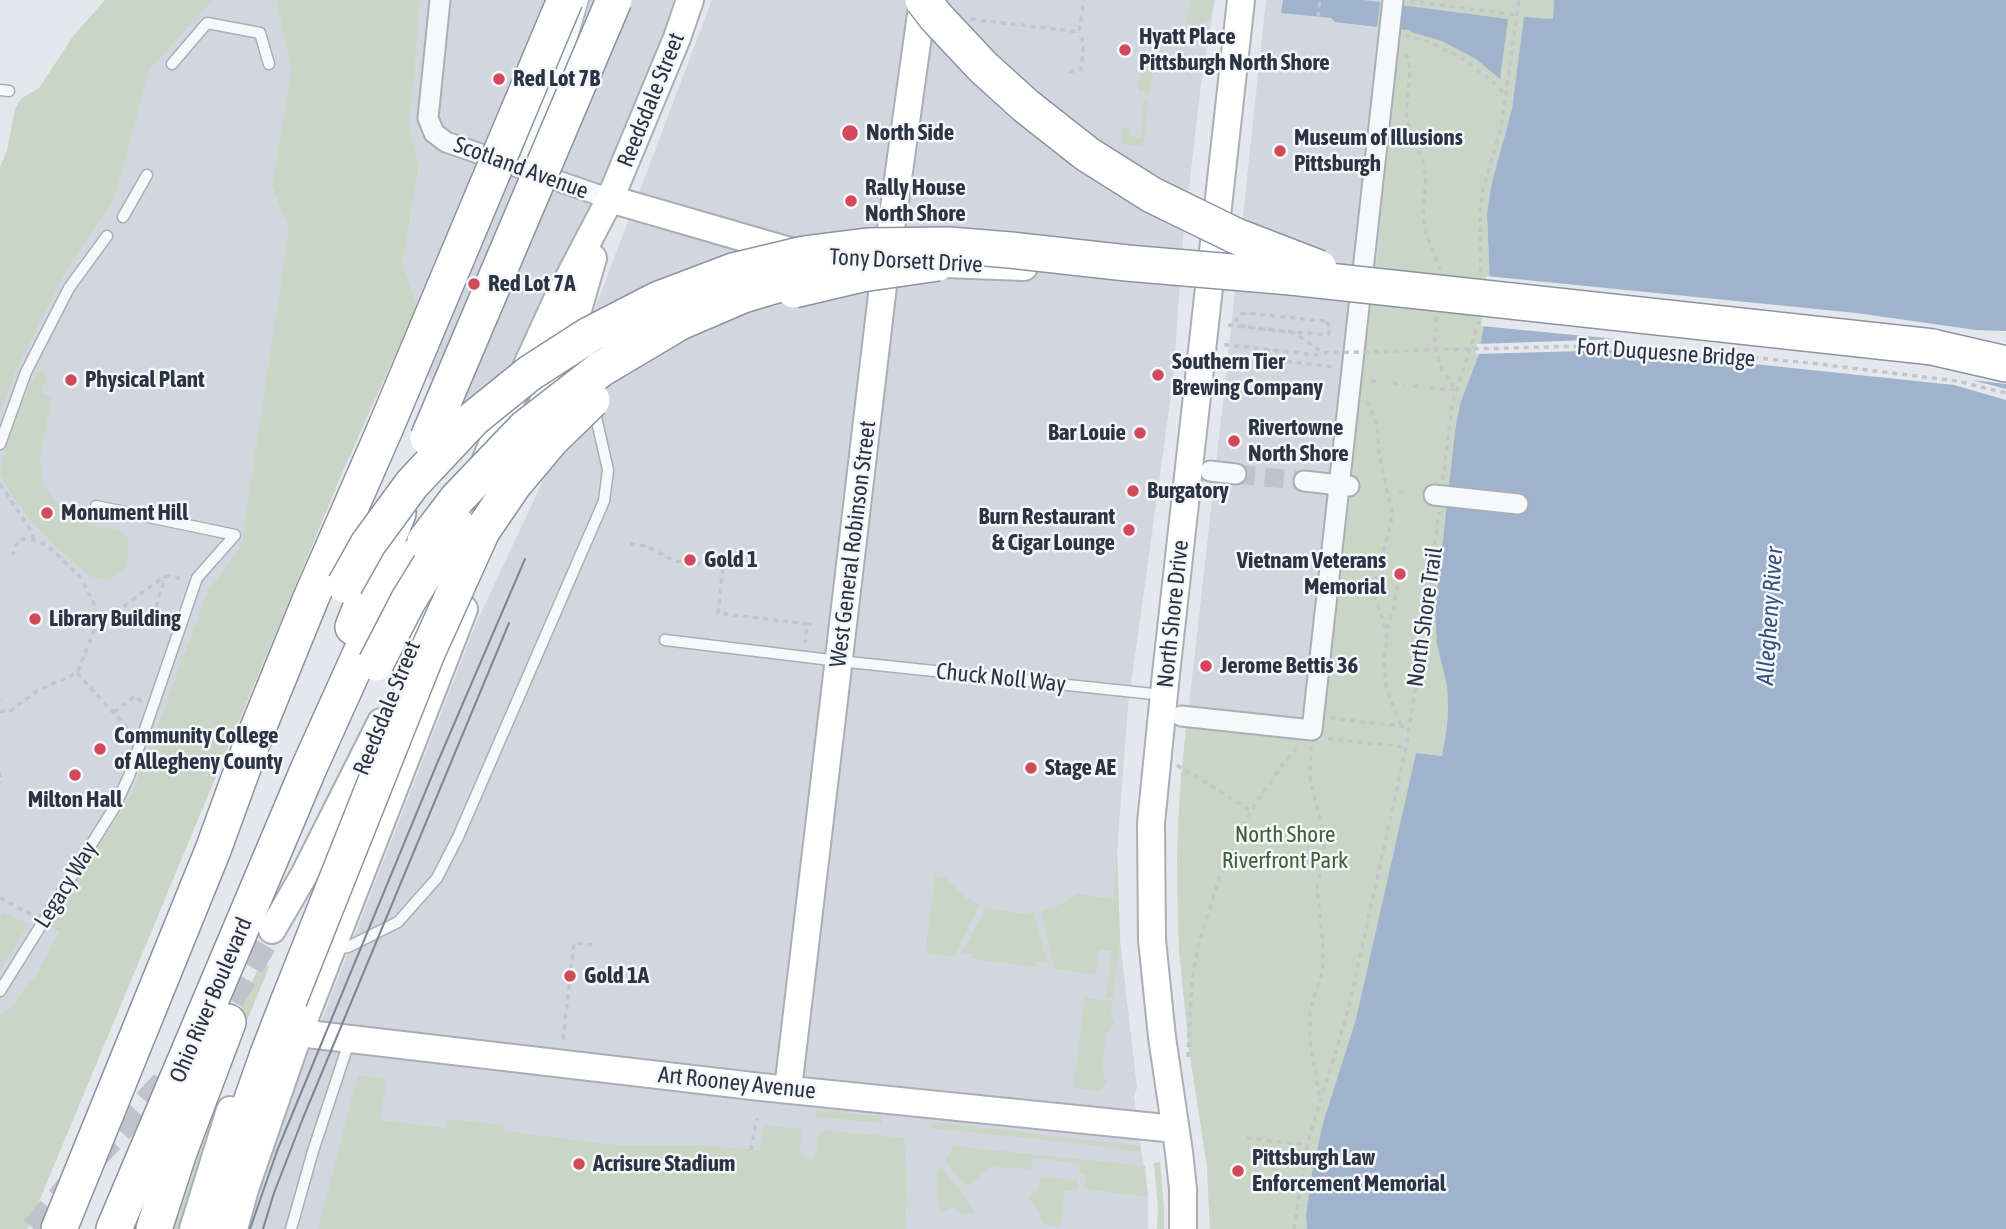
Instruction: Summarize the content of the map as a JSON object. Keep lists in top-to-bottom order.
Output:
{
  "streets": {
    "highway": ["Fort Duquesne Bridge", "Ohio River Boulevard"],
    "main road": [
      "Reedsdale Street",
      "Tony Dorsett Drive",
      "West General Robinson Street",
      "North Shore Drive",
      "Art Rooney Avenue"
    ],
    "street": ["Scotland Avenue"],
    "lane": ["Chuck Noll Way", "Legacy Way"],
    "path": ["North Shore Trail"]
  },
  "crossings": [
    ["Reedsdale Street", "Scotland Avenue"],
    ["Reedsdale Street", "Tony Dorsett Drive"],
    ["Reedsdale Street", "Art Rooney Avenue"],
    ["Scotland Avenue", "Tony Dorsett Drive"],
    ["Tony Dorsett Drive", "West General Robinson Street"],
    ["Tony Dorsett Drive", "North Shore Drive"],
    ["West General Robinson Street", "Chuck Noll Way"],
    ["West General Robinson Street", "Art Rooney Avenue"],
    ["North Shore Drive", "Chuck Noll Way"],
    ["North Shore Drive", "Art Rooney Avenue"]
  ],
  "water": ["Allegheny River"],
  "parks": ["North Shore Riverfront Park"],
  "places": [
    "Hyatt Place Pittsburgh North Shore",
    "Red Lot 7B",
    "North Side",
    "Museum of Illusions Pittsburgh",
    "Rally House North Shore",
    "Red Lot 7A",
    "Southern Tier Brewing Company",
    "Physical Plant",
    "Bar Louie",
    "Rivertowne North Shore",
    "Burgatory",
    "Monument Hill",
    "Burn Restaurant & Cigar Lounge",
    "Gold 1",
    "Vietnam Veterans Memorial",
    "Library Building",
    "Jerome Bettis 36",
    "Community College of Allegheny County",
    "Stage AE",
    "Milton Hall",
    "Gold 1A",
    "Acrisure Stadium",
    "Pittsburgh Law Enforcement Memorial"
  ]
}
